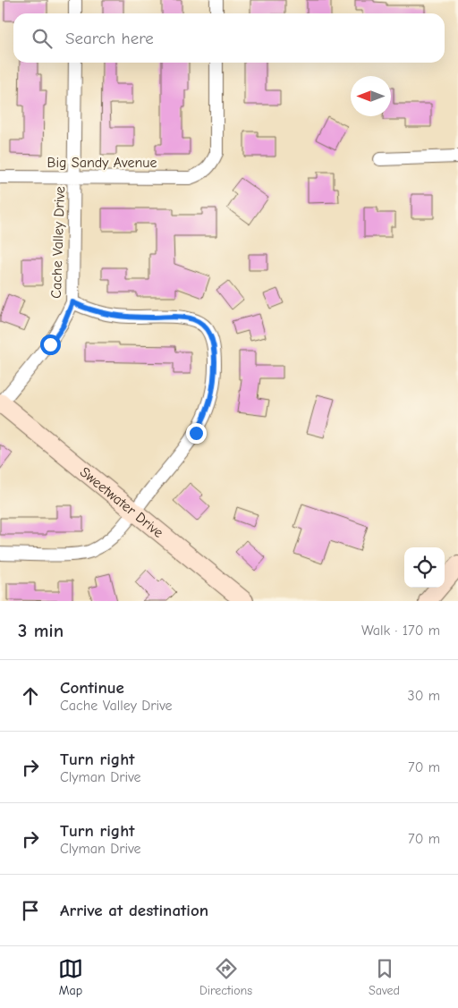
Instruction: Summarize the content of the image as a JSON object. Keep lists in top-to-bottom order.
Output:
{
  "streets": {
    "street": ["Big Sandy Avenue", "Cache Valley Drive", "Sweetwater Drive"]
  },
  "crossings": [
    ["Big Sandy Avenue", "Cache Valley Drive"],
    ["Cache Valley Drive", "Sweetwater Drive"]
  ],
  "north": "left",
  "page": {
    "search": "Search here",
    "heading": ["3 min", "Walk · 170 m"],
    "list": [
      ["Continue", "Cache Valley Drive", "30 m"],
      ["Turn right", "Clyman Drive", "70 m"],
      ["Turn right", "Clyman Drive", "70 m"],
      "Arrive at destination"
    ],
    "nav": ["Map", "Directions", "Saved"]
  }
}
